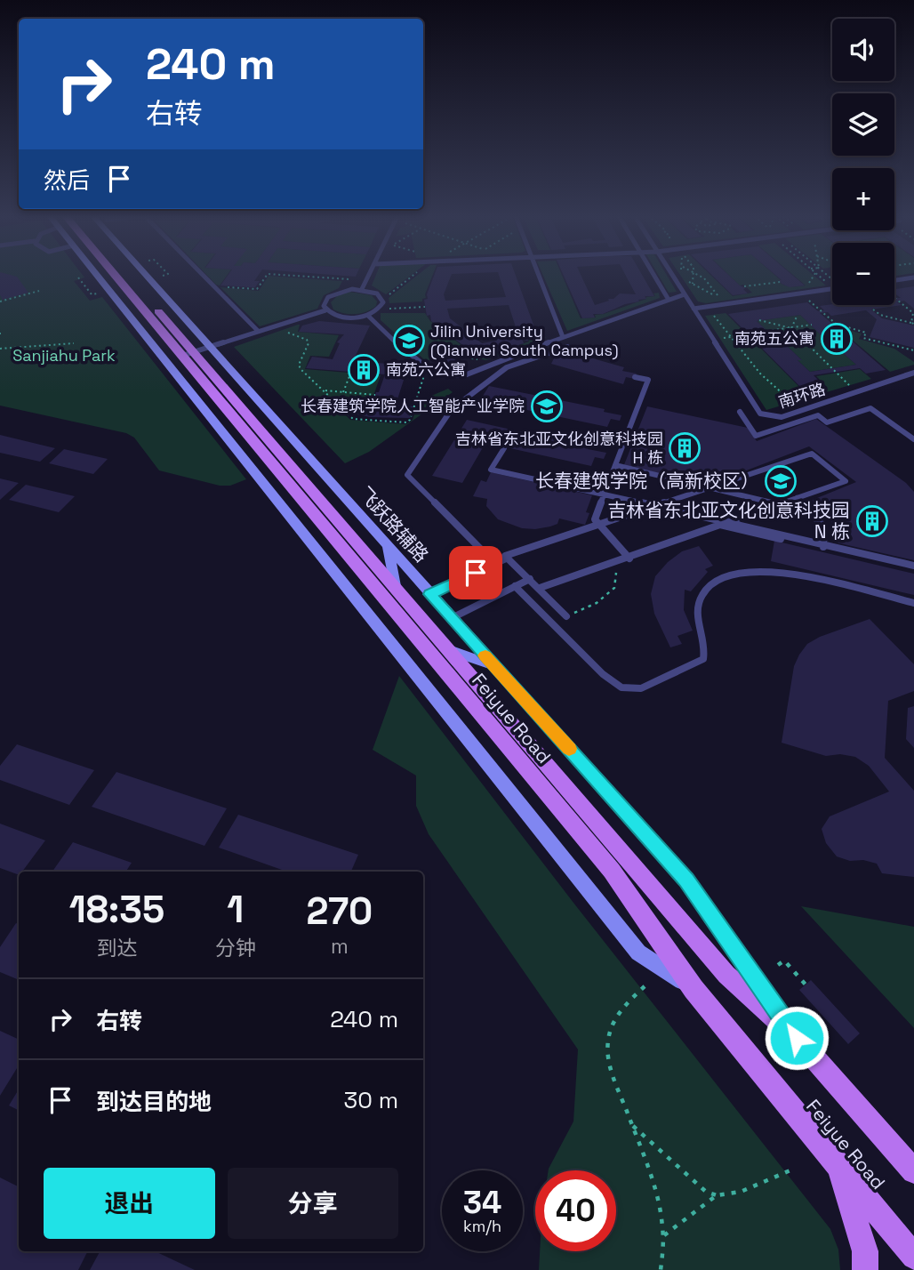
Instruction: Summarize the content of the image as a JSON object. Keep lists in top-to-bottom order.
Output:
{
  "streets": {
    "main road": ["Feiyue Road"],
    "street": ["飞跃路辅路"],
    "lane": ["南环路"]
  },
  "crossings": [
    ["飞跃路辅路", "Feiyue Road"]
  ],
  "parks": ["Sanjiahu Park"],
  "places": {
    "building": [
      "南苑五公寓",
      "南苑六公寓",
      "吉林省东北亚文化创意科技园 H 栋",
      "吉林省东北亚文化创意科技园 N 栋"
    ],
    "school or university": ["Jilin University (Qianwei South Campus)", "长春建筑学院人工智能产业学院", "长春建筑学院（高新校区）"]
  },
  "page": {
    "map_buttons": ["+", "−"],
    "turn": ["240 m", "右转"],
    "then": "然后",
    "eta": [
      "18:35",
      "到达",
      "1",
      "分钟",
      "270",
      "m"
    ],
    "list": [
      {
        "name": "右转",
        "value": "240 m"
      },
      {
        "name": "到达目的地",
        "value": "30 m"
      }
    ],
    "buttons": ["退出", "分享"],
    "speed": "34 km/h",
    "limit": "40"
  }
}
